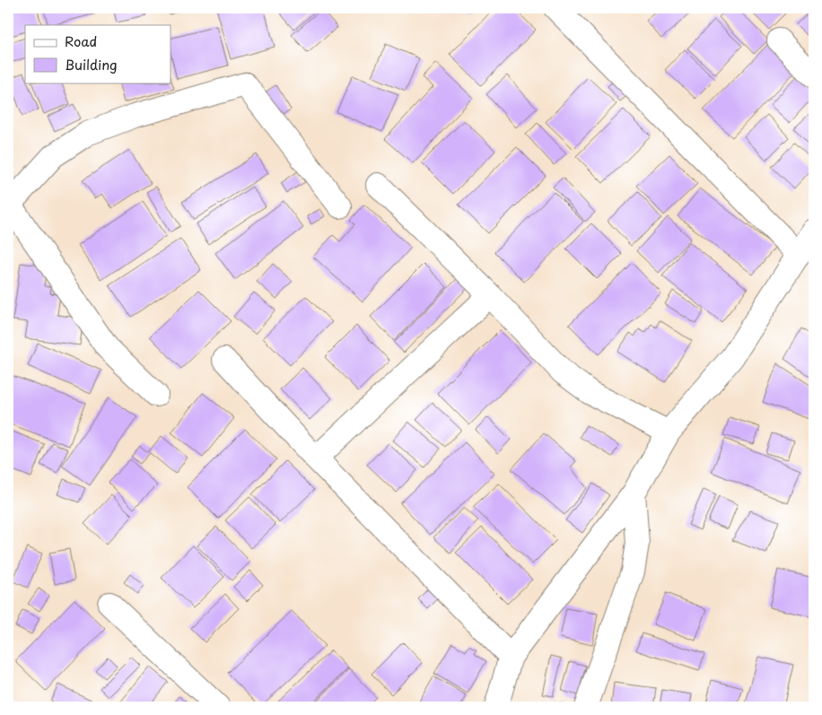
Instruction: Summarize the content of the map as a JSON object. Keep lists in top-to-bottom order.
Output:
{
  "legend": ["Road", "Building"]
}
